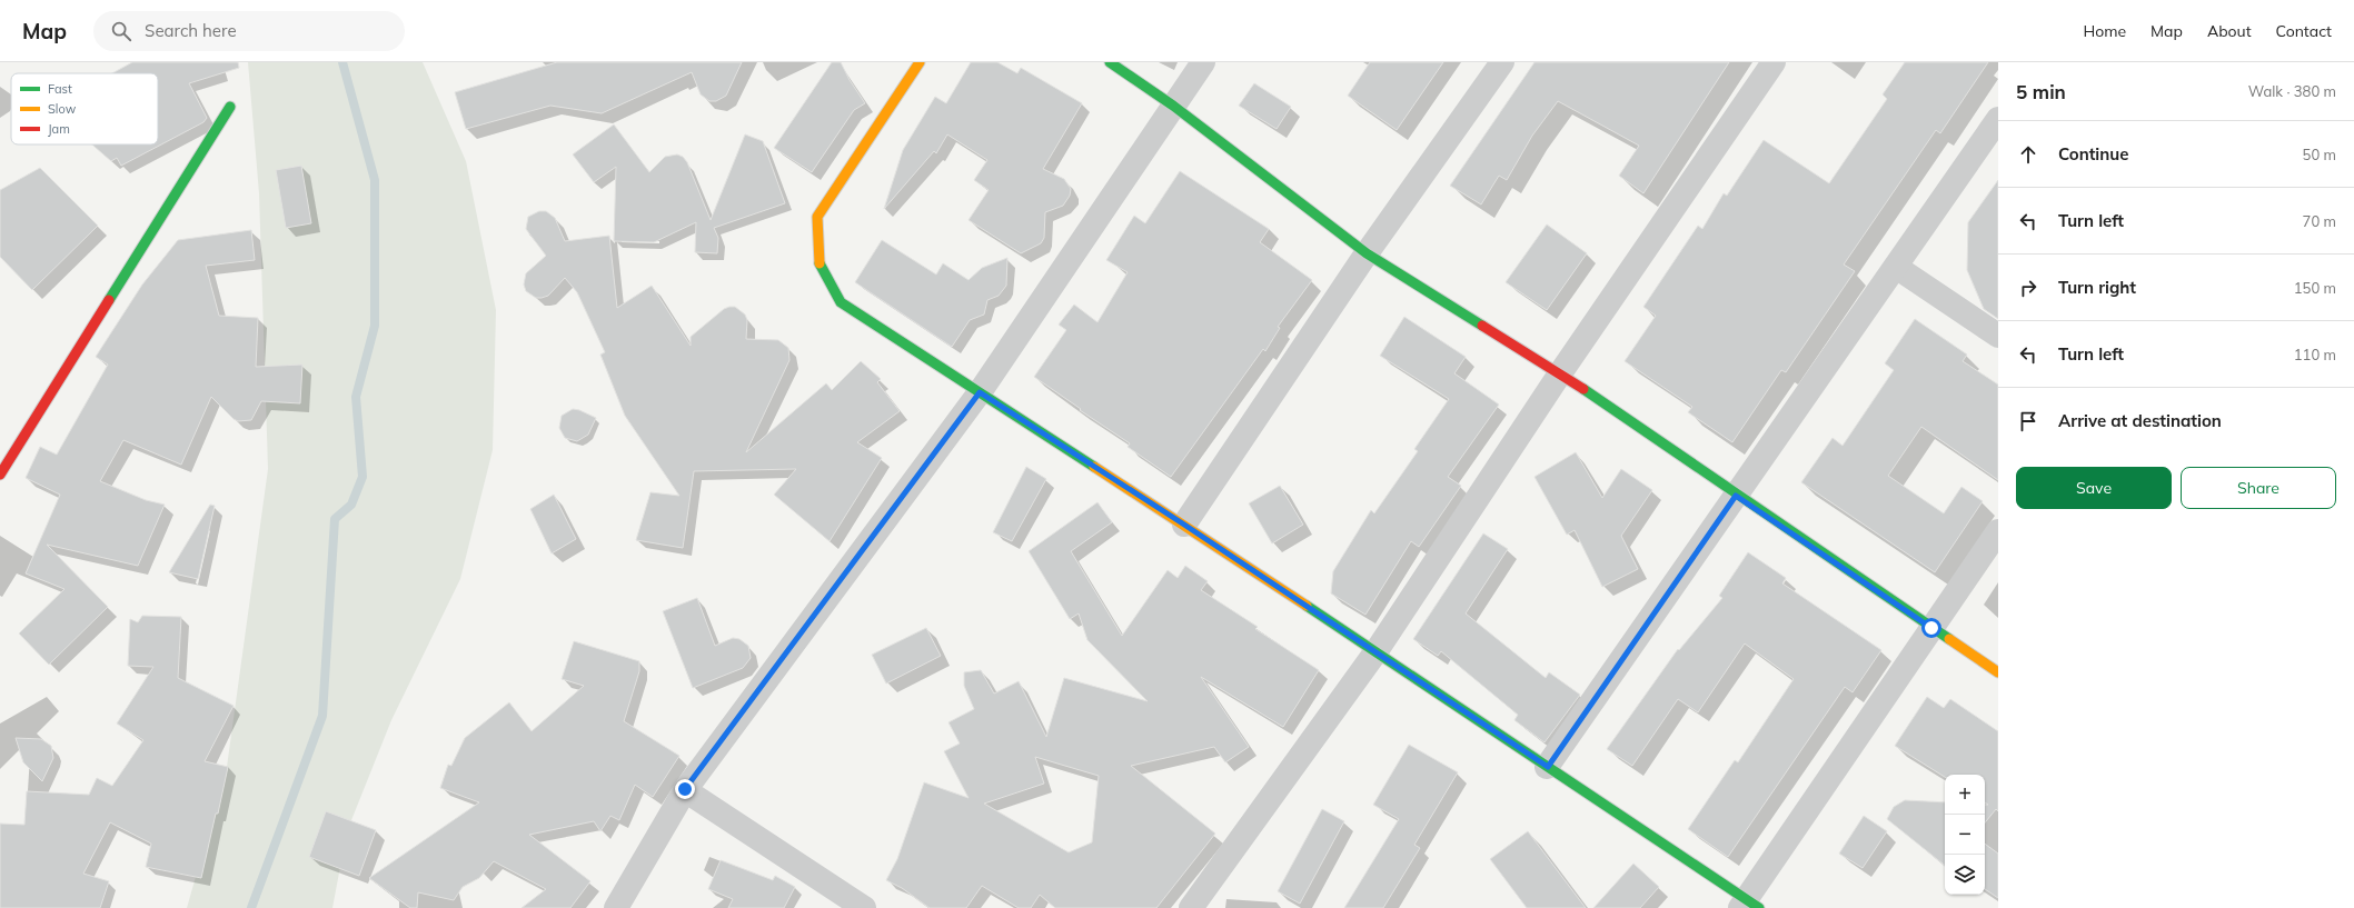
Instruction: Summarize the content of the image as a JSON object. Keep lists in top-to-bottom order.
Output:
{
  "legend": ["Fast", "Slow", "Jam"],
  "page": {
    "header": "Map",
    "search": "Search here",
    "nav": [
      "Home",
      "Map",
      "About",
      "Contact"
    ],
    "heading": ["5 min", "Walk · 380 m"],
    "list": [
      ["Continue", "50 m"],
      ["Turn left", "70 m"],
      ["Turn right", "150 m"],
      ["Turn left", "110 m"],
      "Arrive at destination"
    ],
    "buttons": ["Save", "Share"],
    "map_buttons": ["+", "−"]
  }
}
